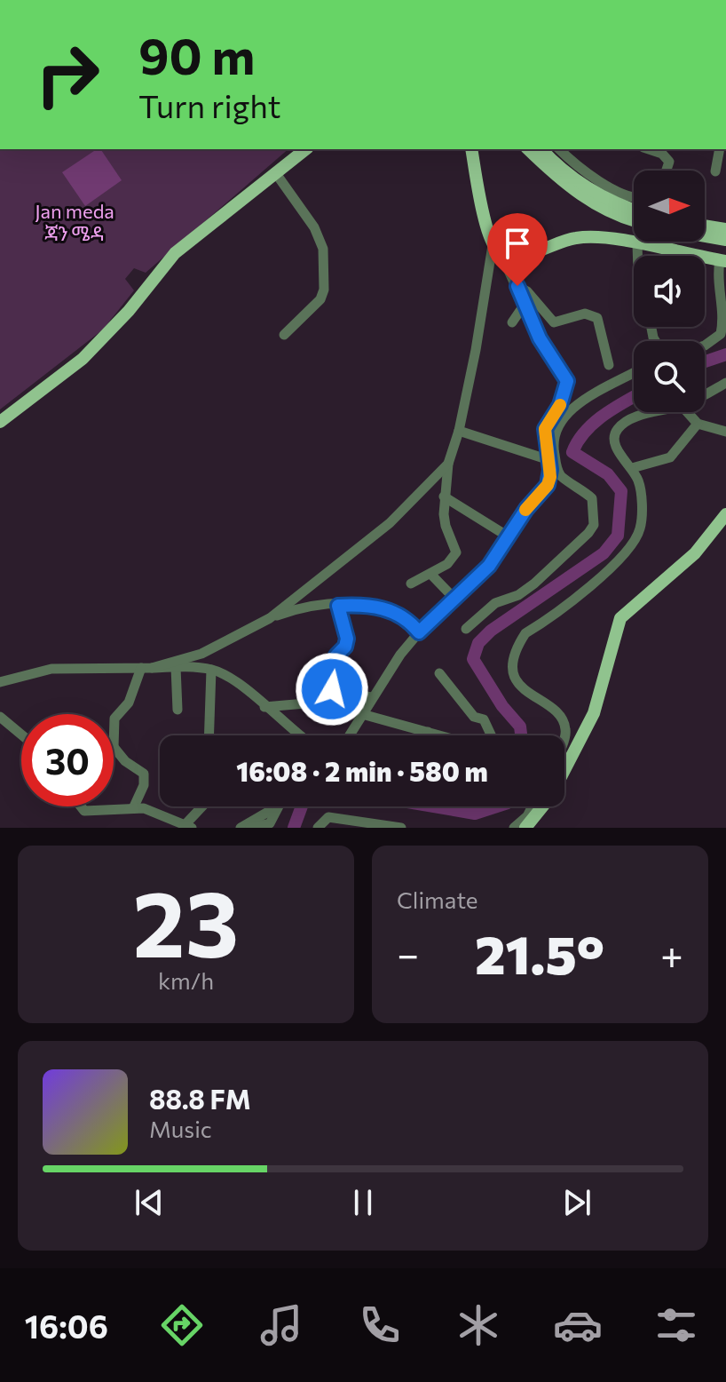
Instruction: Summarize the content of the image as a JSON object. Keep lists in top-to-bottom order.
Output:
{
  "parks": ["Jan meda ጃን ሜዳ"],
  "north": "right",
  "page": {
    "turn": ["90 m", "Turn right"],
    "limit": "30",
    "trip": "16:08 · 2 min · 580 m",
    "tile": [
      ["23", "km/h"],
      "Climate"
    ],
    "heat": ["−", "21.5°", "+"],
    "song": ["88.8 FM", "Music"],
    "tabs": "16:06"
  }
}
